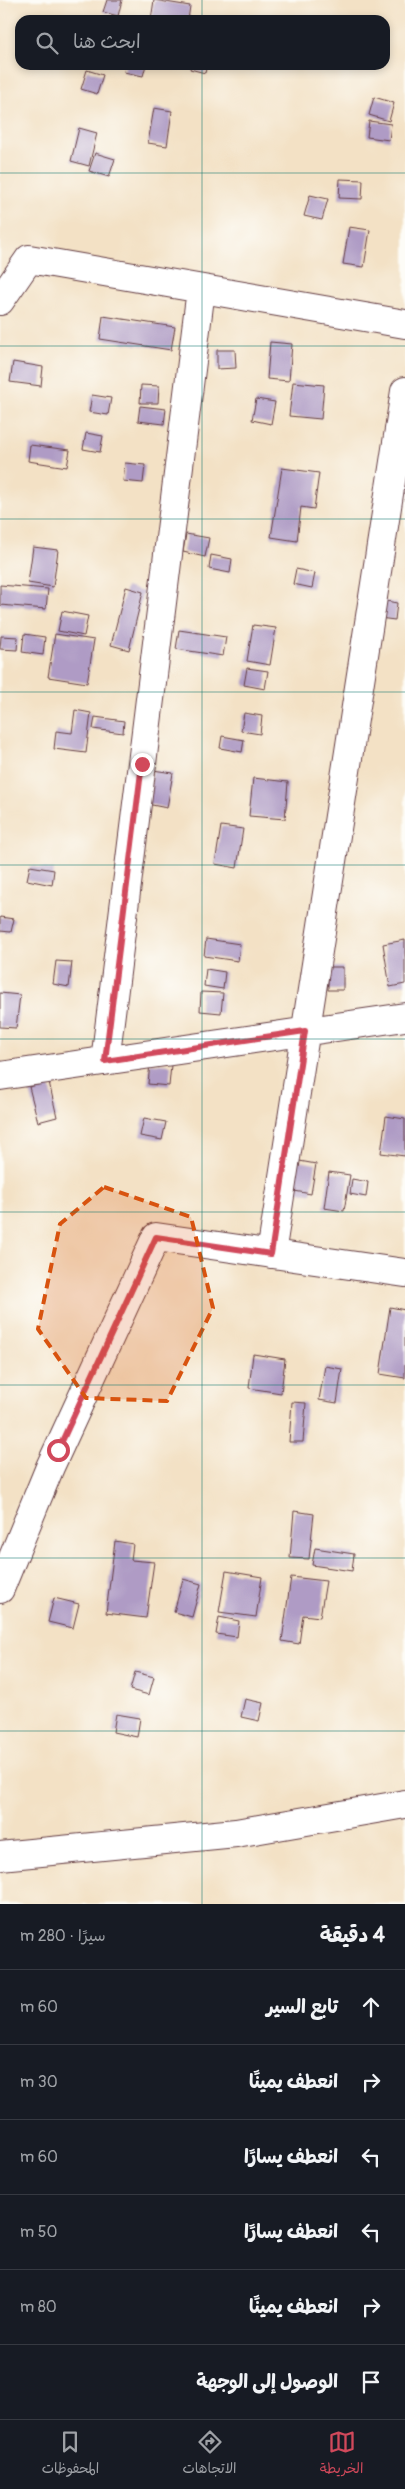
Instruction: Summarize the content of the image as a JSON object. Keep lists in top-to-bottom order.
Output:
{
  "page": {
    "search": "ابحث هنا",
    "heading": ["4 دقيقة", "سيرًا · 280 m"],
    "list": [
      ["تابع السير", "60 m"],
      ["انعطف يمينًا", "30 m"],
      ["انعطف يسارًا", "60 m"],
      ["انعطف يسارًا", "50 m"],
      ["انعطف يمينًا", "80 m"],
      "الوصول إلى الوجهة"
    ],
    "nav": ["الخريطة", "الاتجاهات", "المحفوظات"]
  }
}
